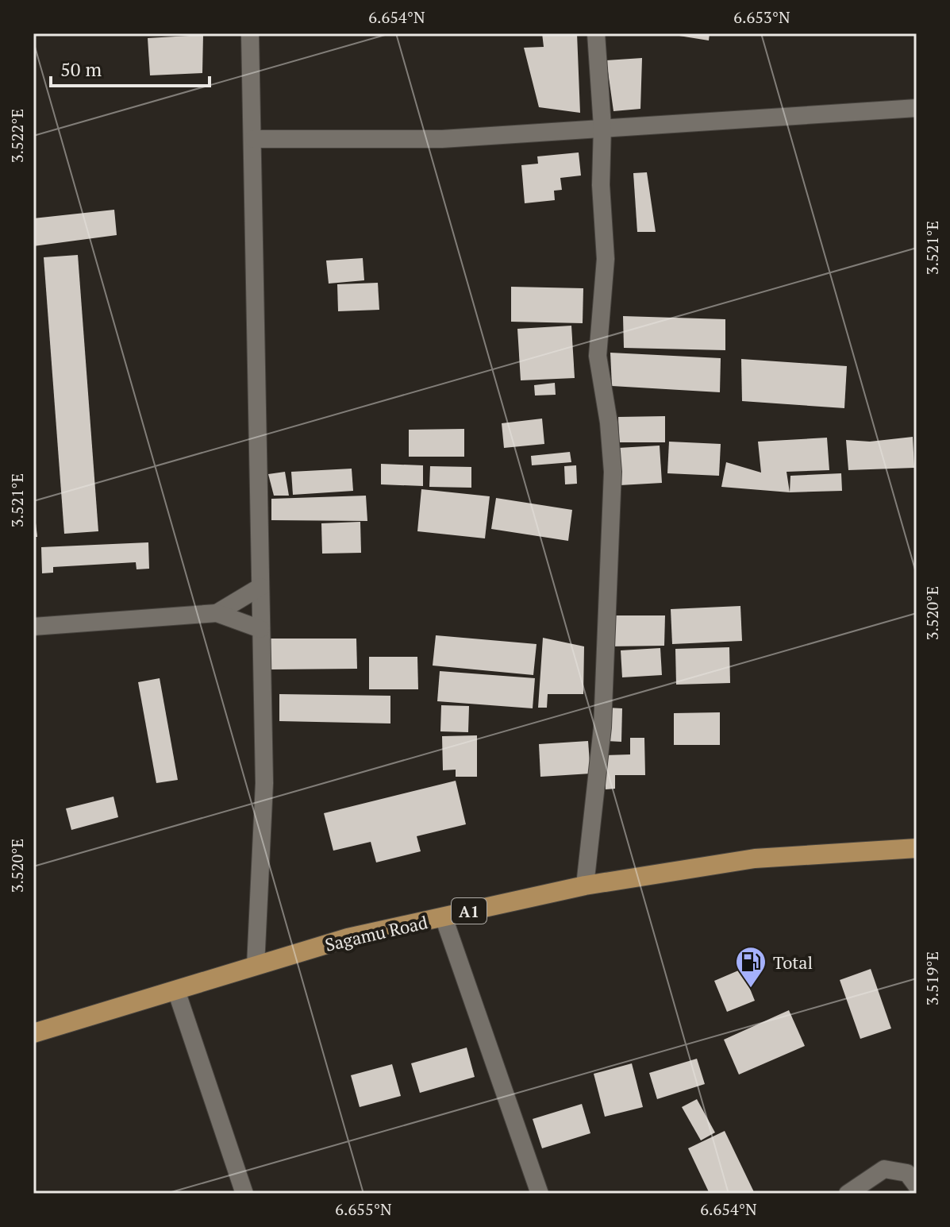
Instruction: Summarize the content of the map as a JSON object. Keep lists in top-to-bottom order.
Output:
{
  "streets": {
    "highway": ["A1", "Sagamu Road"]
  },
  "places": {
    "fuel station": ["Total"]
  },
  "scale_bar": "50 m",
  "coordinates": [
    "6.654°N",
    "6.653°N",
    "3.522°E",
    "3.521°E",
    "3.520°E",
    "3.519°E",
    "6.655°N"
  ]
}
